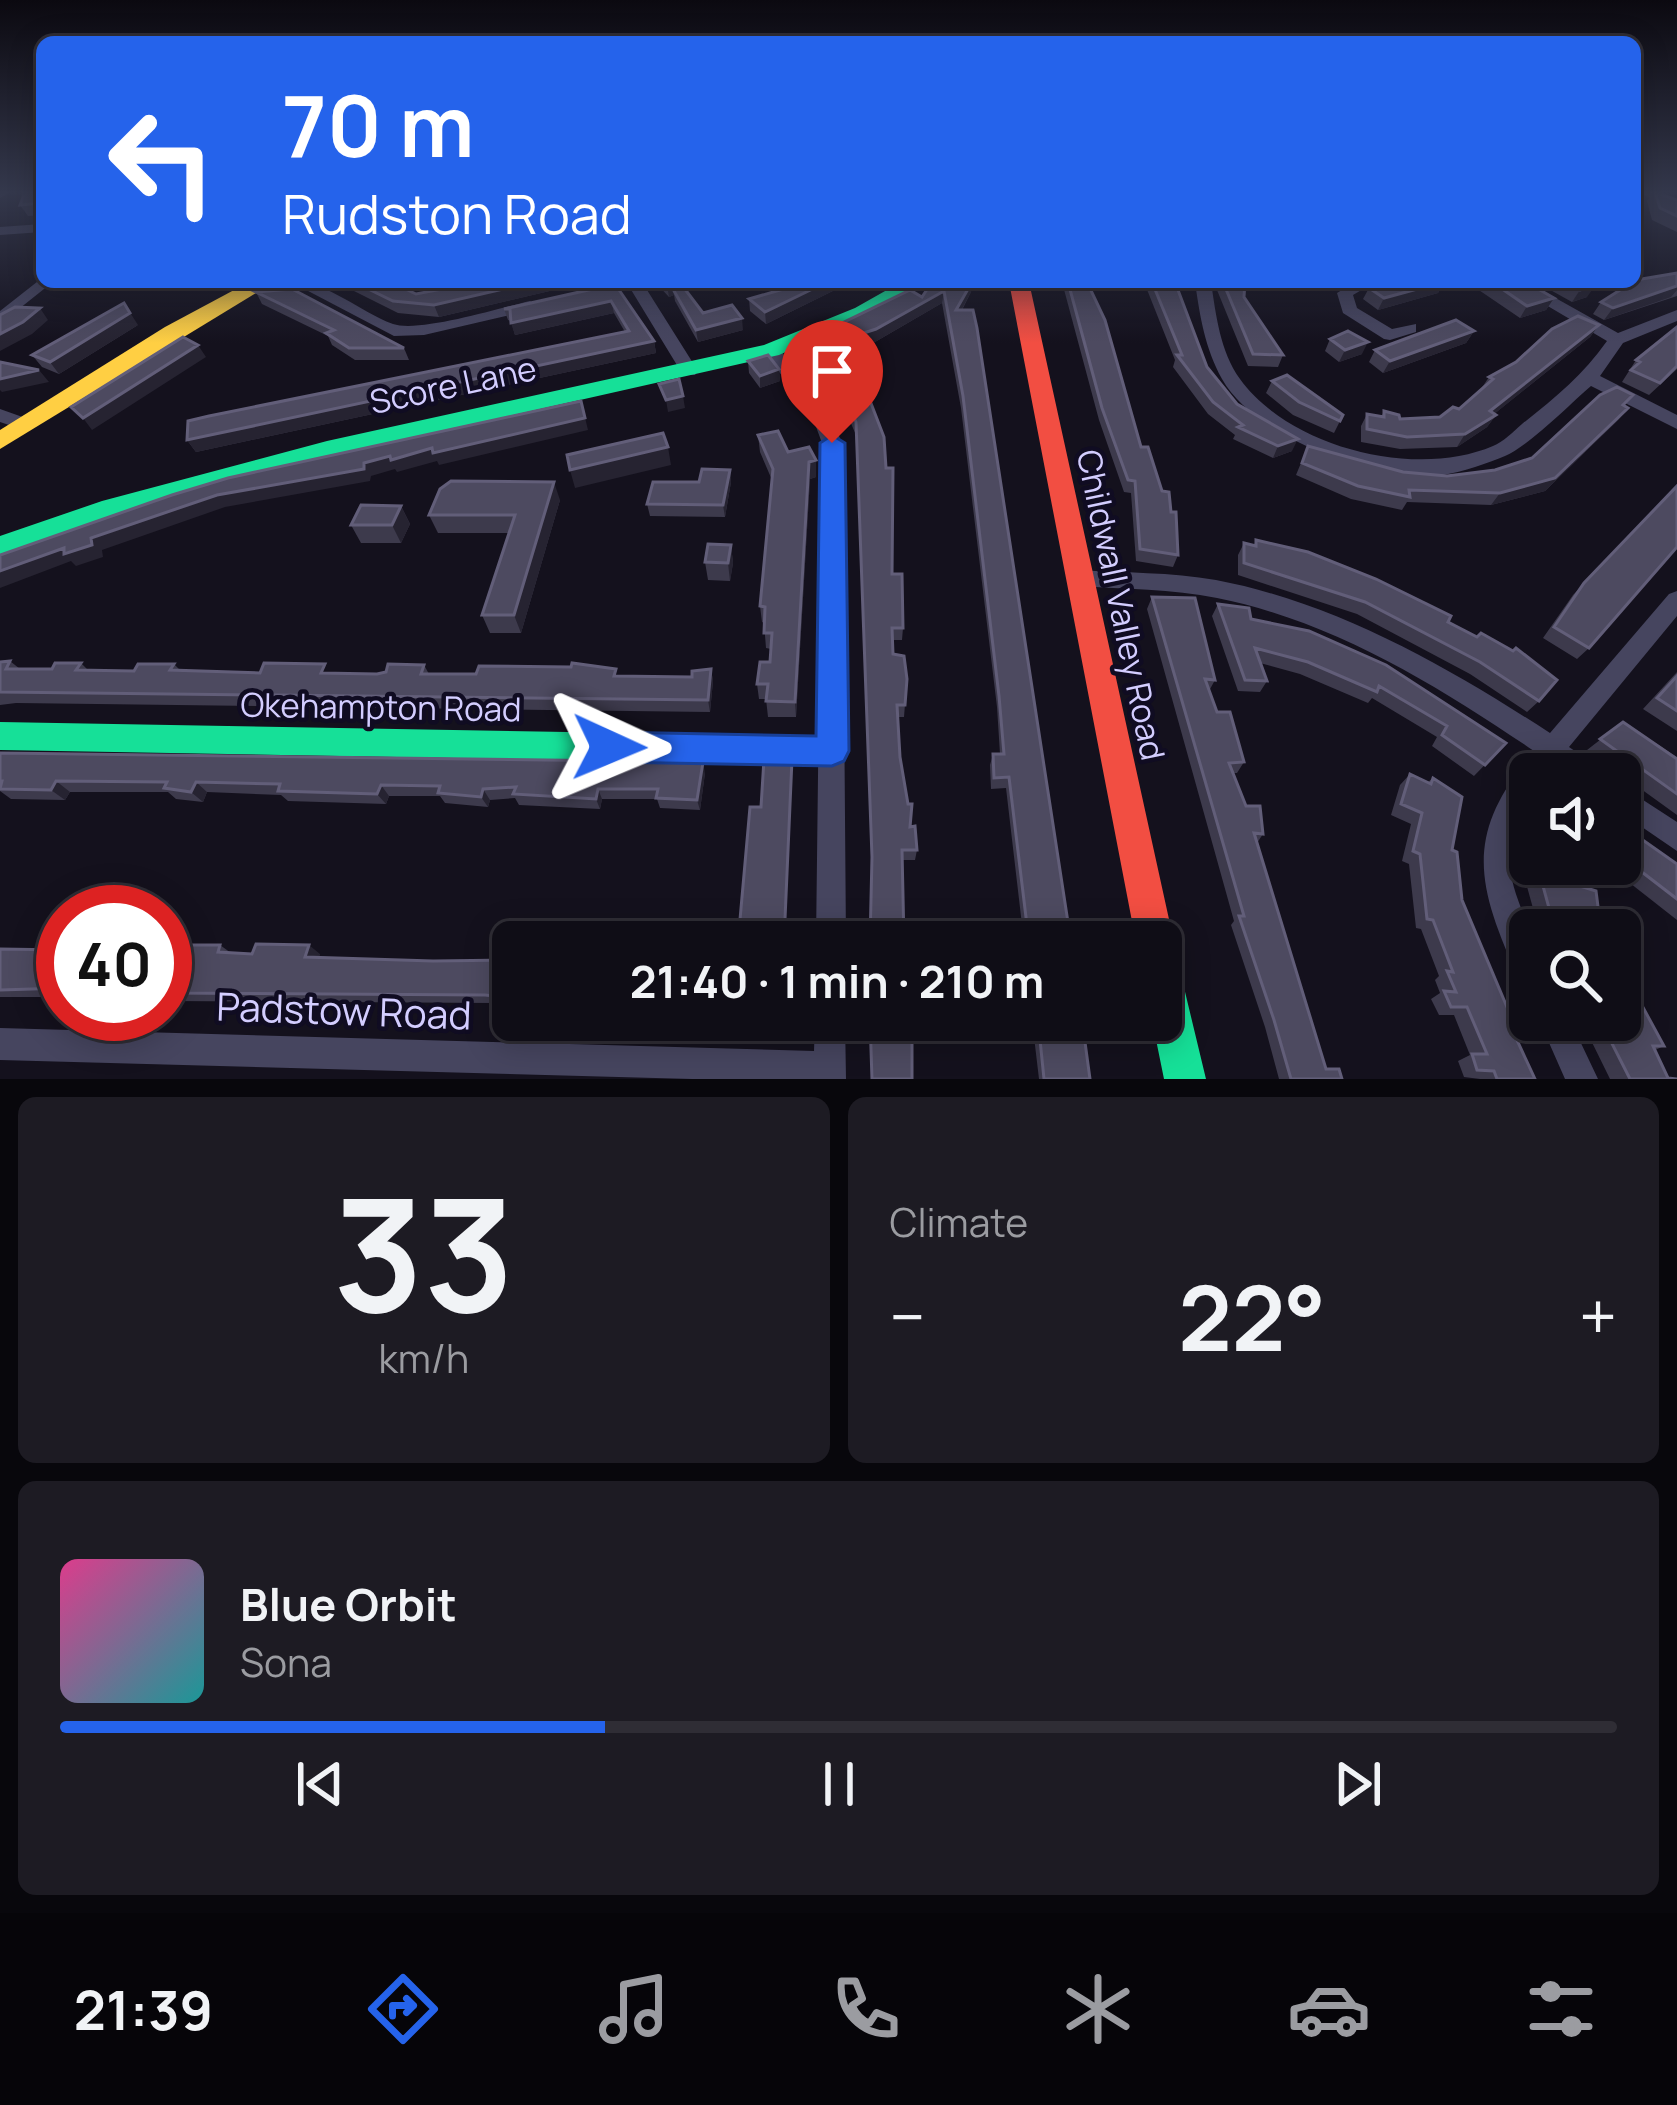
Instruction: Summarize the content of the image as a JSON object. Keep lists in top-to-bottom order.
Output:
{
  "streets": {
    "street": [
      "Score Lane",
      "Childwall Valley Road",
      "Okehampton Road",
      "Padstow Road"
    ]
  },
  "page": {
    "turn": ["70 m", "Rudston Road"],
    "limit": "40",
    "trip": "21:40 · 1 min · 210 m",
    "tile": [
      ["33", "km/h"],
      "Climate"
    ],
    "heat": ["−", "22°", "+"],
    "song": ["Blue Orbit", "Sona"],
    "tabs": "21:39"
  }
}
